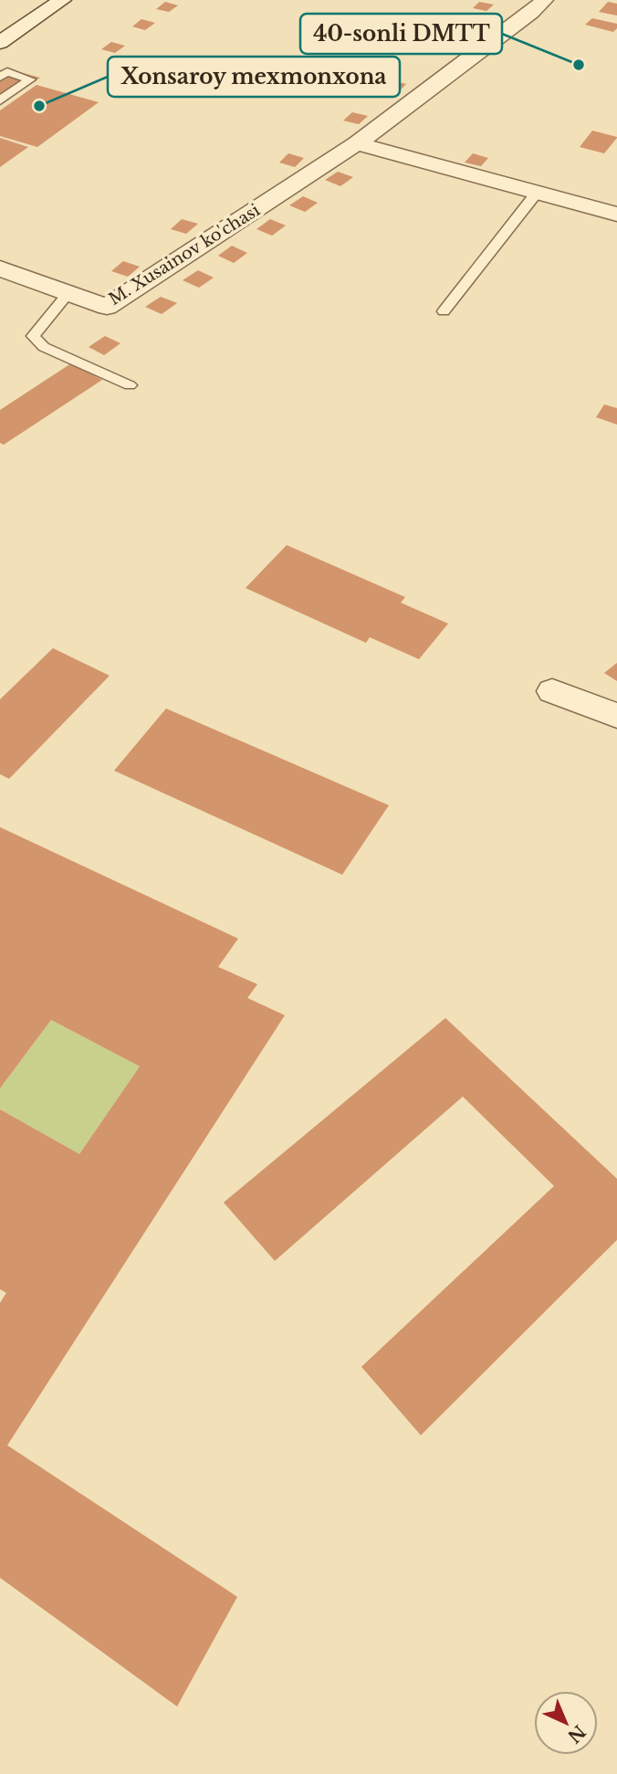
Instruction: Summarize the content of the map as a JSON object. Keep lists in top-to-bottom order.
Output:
{
  "streets": {
    "street": ["M. Xusainov ko'chasi"]
  },
  "places": ["40-sonli DMTT", "Xonsaroy mexmonxona"],
  "north": "bottom right"
}
